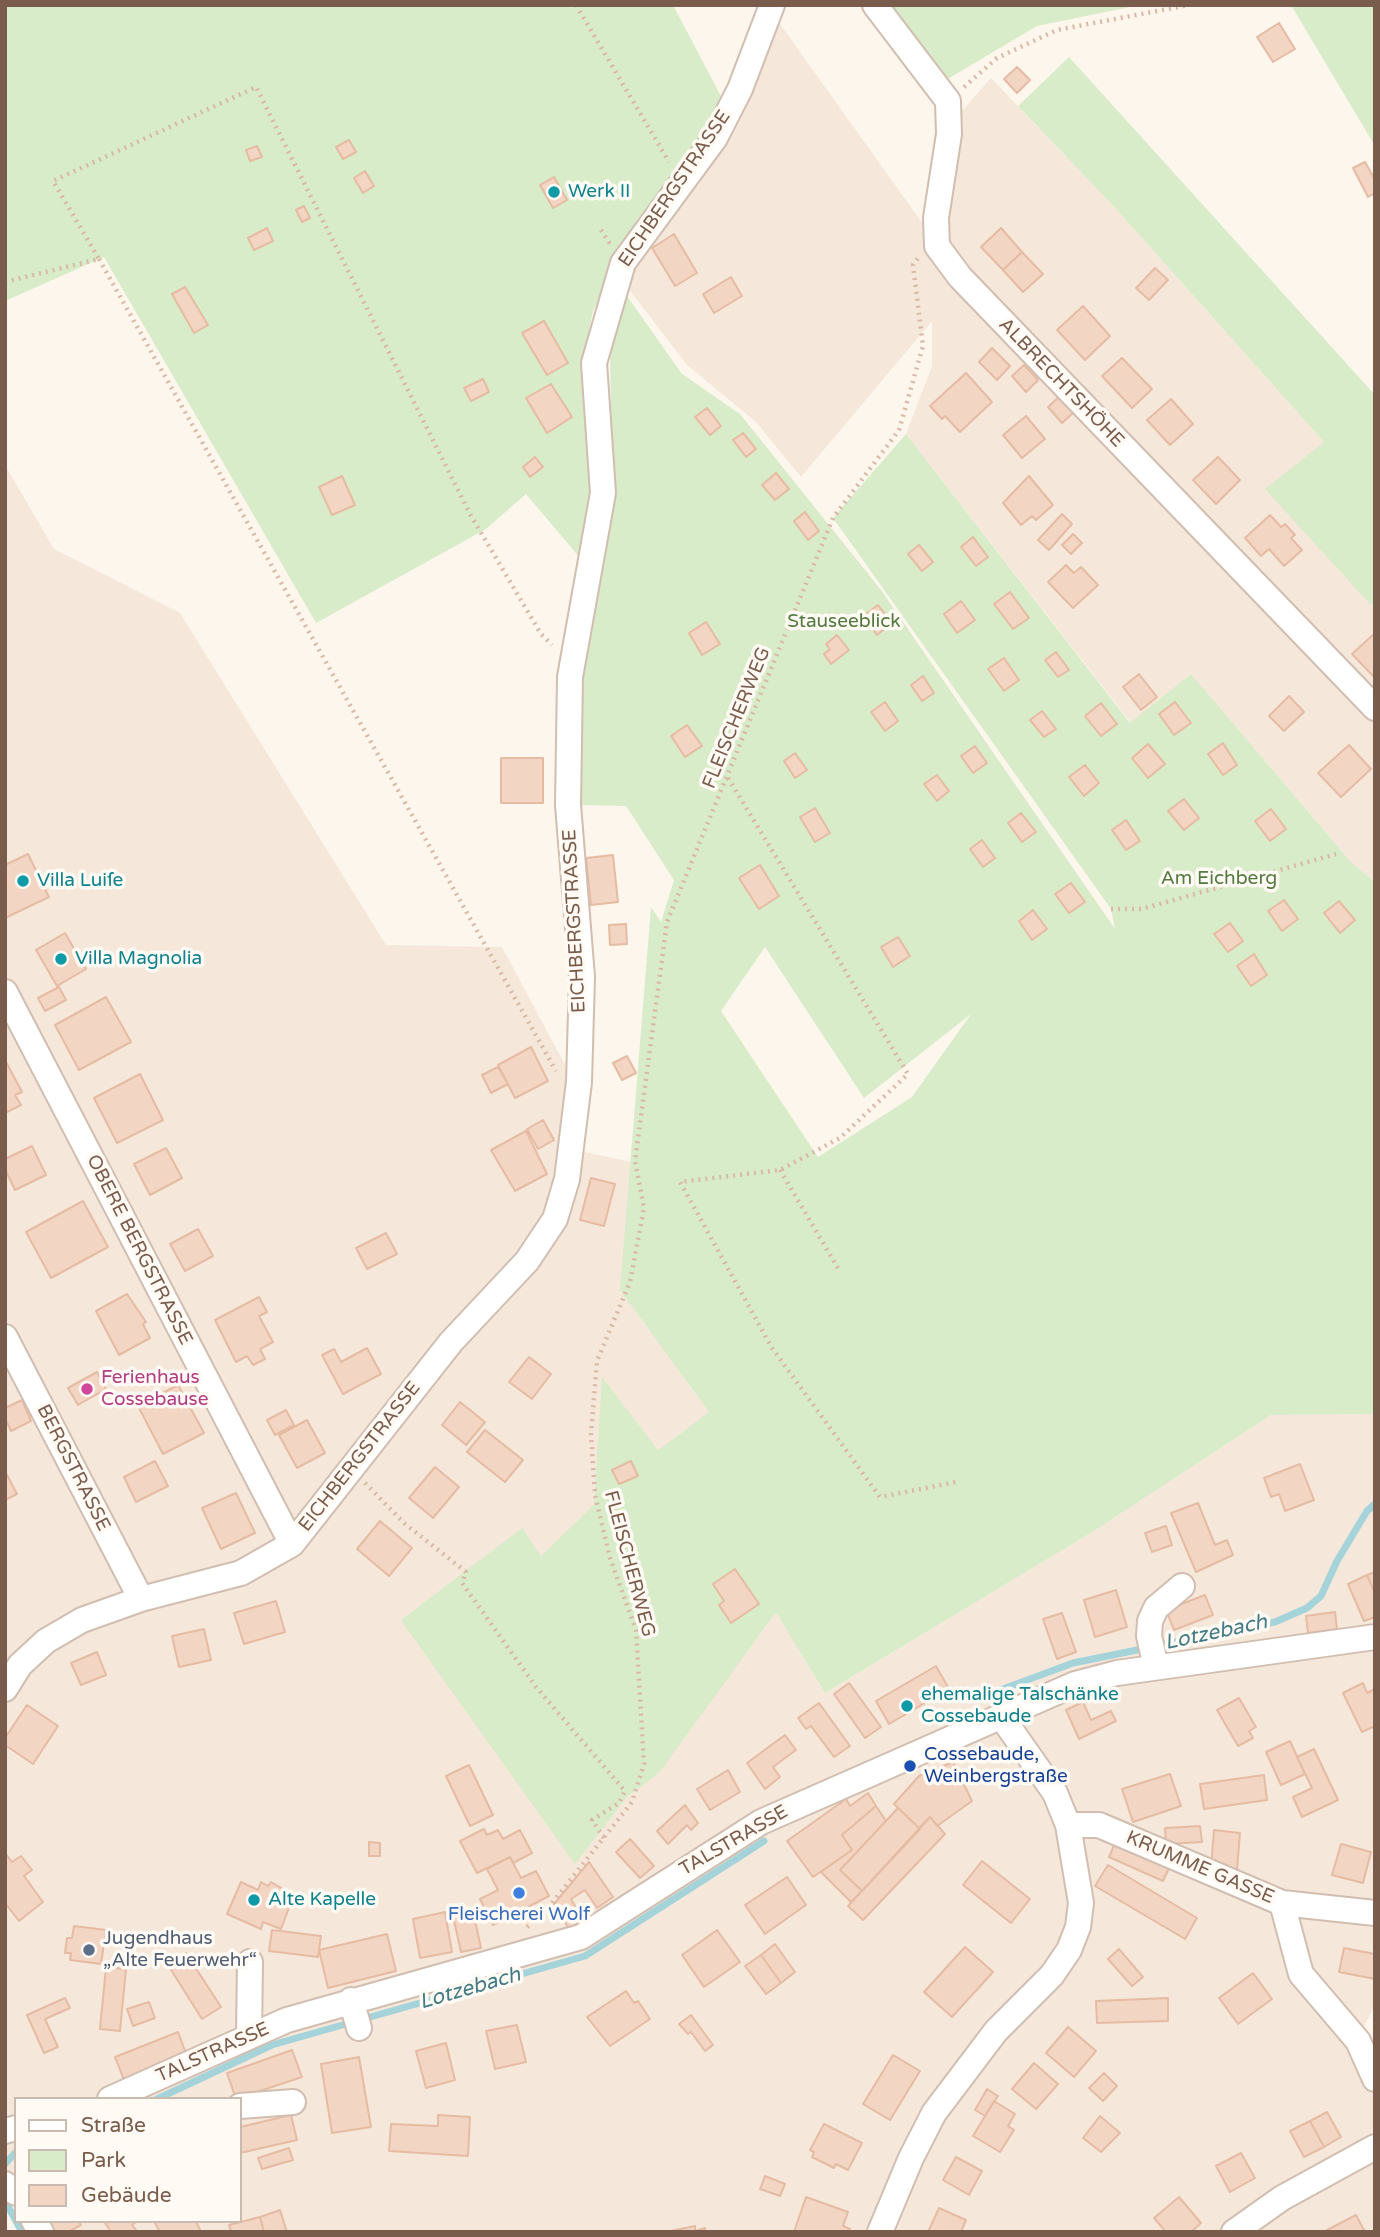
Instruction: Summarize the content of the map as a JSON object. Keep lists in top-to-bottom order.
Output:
{
  "streets": {
    "street": [
      "EICHBERGSTRASSE",
      "ALBRECHTSHÖHE",
      "OBERE BERGSTRASSE",
      "BERGSTRASSE",
      "TALSTRASSE",
      "KRUMME GASSE"
    ],
    "path": ["FLEISCHERWEG"]
  },
  "crossings": [
    ["EICHBERGSTRASSE", "OBERE BERGSTRASSE"],
    ["EICHBERGSTRASSE", "BERGSTRASSE"]
  ],
  "water": ["Lotzebach"],
  "parks": ["Stauseeblick", "Am Eichberg"],
  "places": [
    "Werk II",
    "Villa Luiſe",
    "Villa Magnolia",
    "Ferienhaus Cossebause",
    "ehemalige Talschänke Cossebaude",
    "Cossebaude, Weinbergstraße",
    "Fleischerei Wolf",
    "Alte Kapelle",
    "Jugendhaus „Alte Feuerwehr“"
  ],
  "legend": ["Straße", "Park", "Gebäude"]
}
